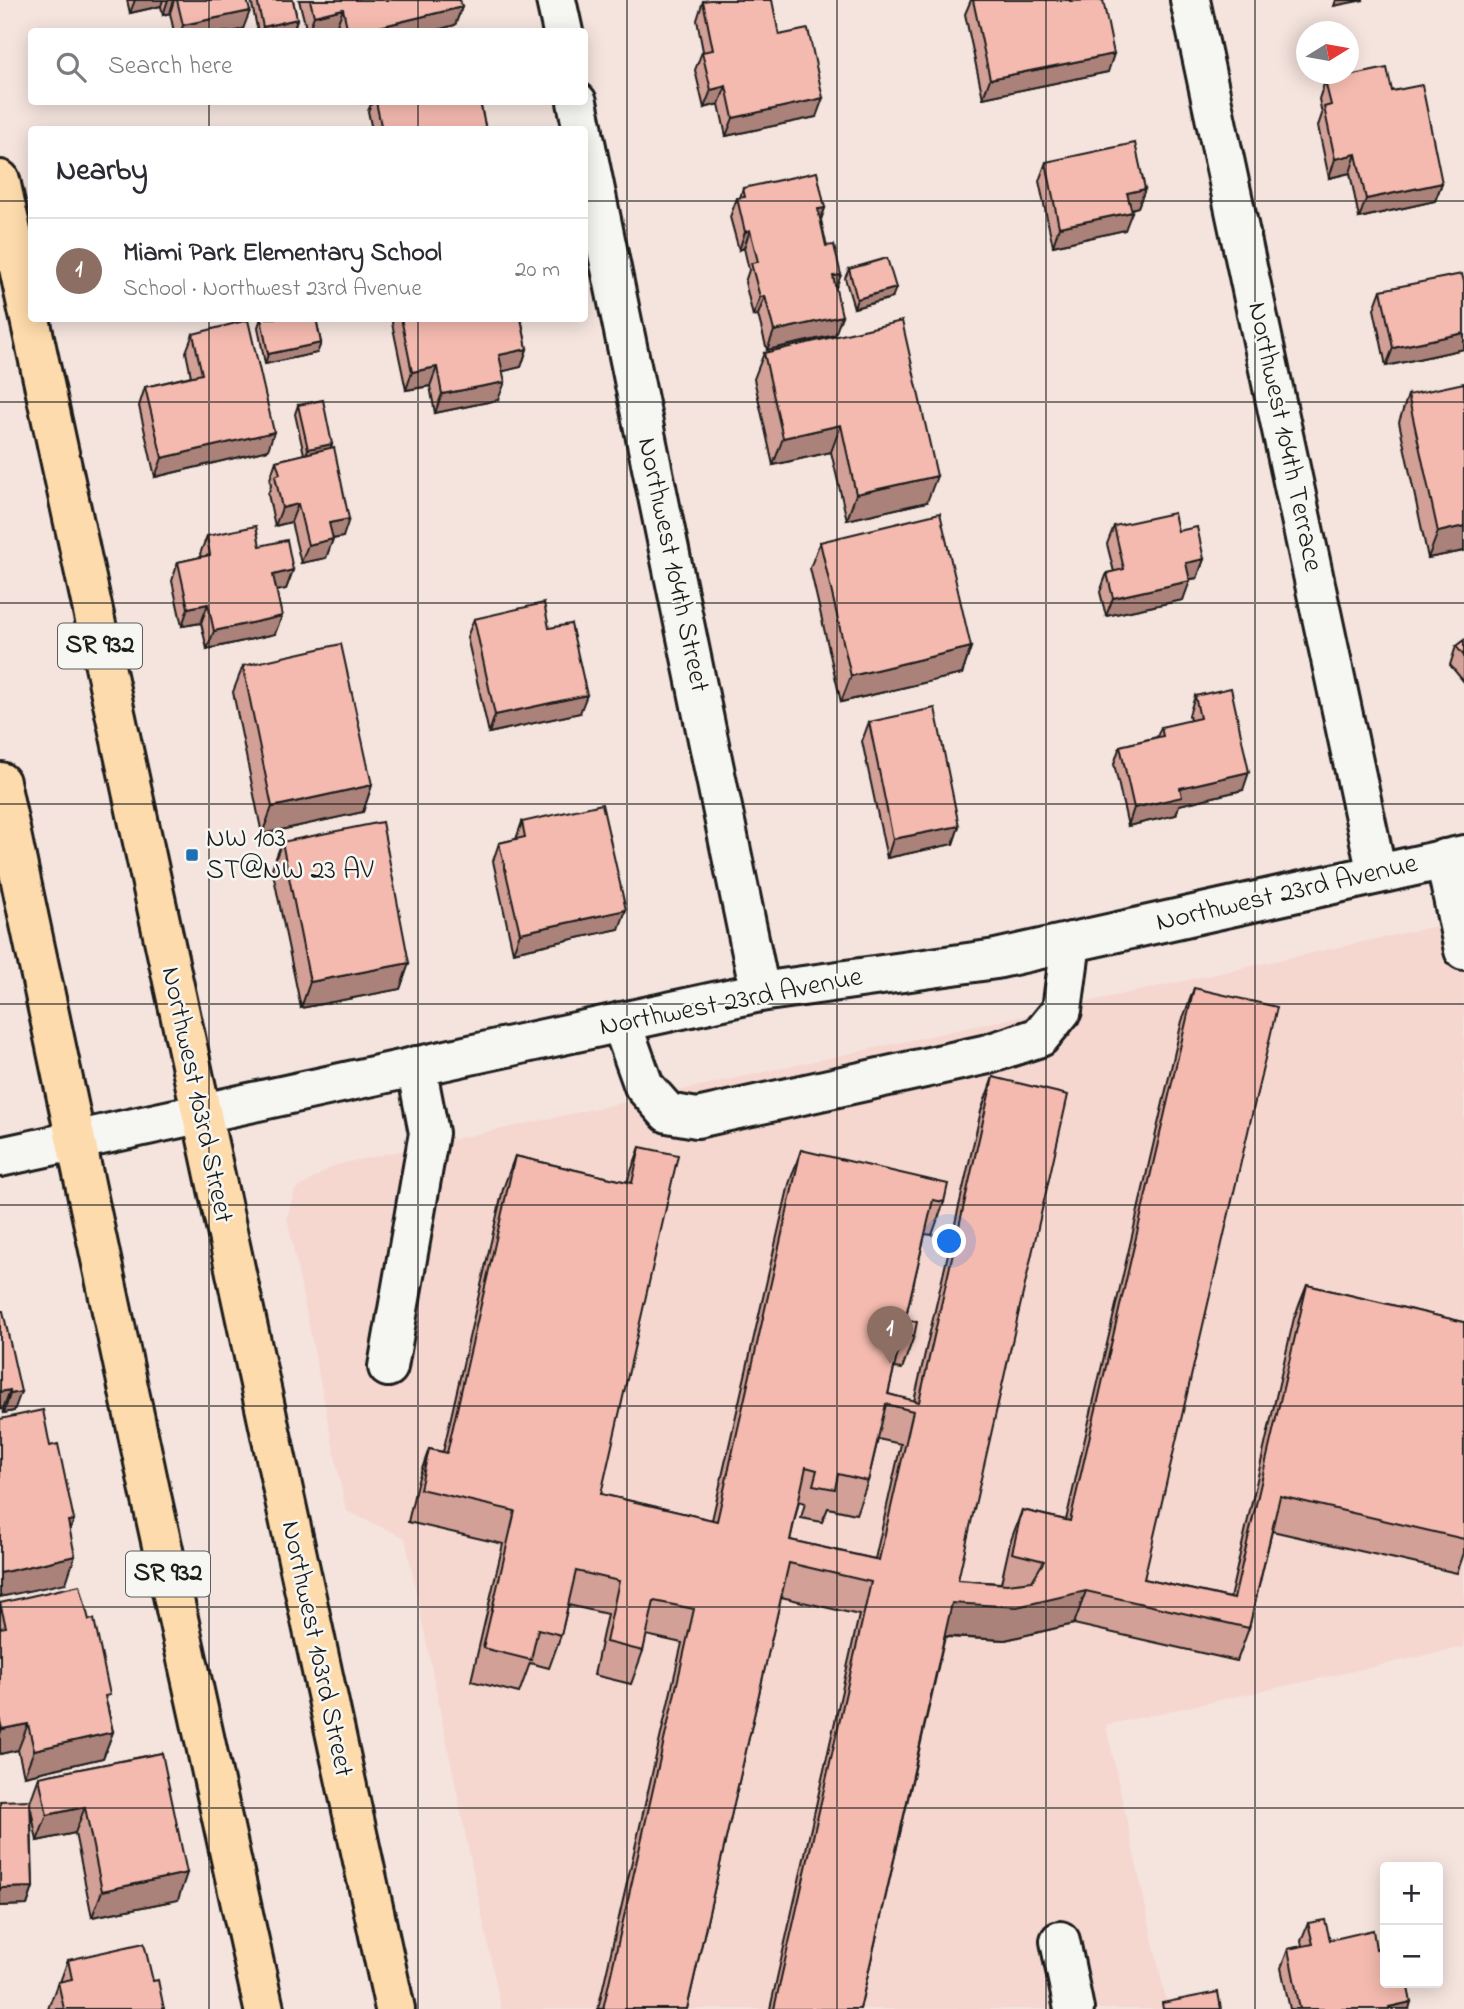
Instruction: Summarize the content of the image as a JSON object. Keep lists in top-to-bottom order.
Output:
{
  "streets": {
    "main road": ["SR 932", "Northwest 103rd Street"],
    "street": ["Northwest 104th Terrace", "Northwest 104th Street", "Northwest 23rd Avenue"]
  },
  "crossings": [
    ["Northwest 104th Terrace", "Northwest 23rd Avenue"],
    ["Northwest 104th Street", "Northwest 23rd Avenue"],
    ["SR 932", "Northwest 23rd Avenue"],
    ["Northwest 23rd Avenue", "Northwest 103rd Street"]
  ],
  "places": {
    "transit": ["NW 103 ST@NW 23 AV"]
  },
  "north": "right",
  "page": {
    "search": "Search here",
    "heading": "Nearby",
    "list": [
      {
        "mark": "1",
        "name": "Miami Park Elementary School",
        "note": "School · Northwest 23rd Avenue",
        "value": "20 m"
      }
    ],
    "pins": "1",
    "map_buttons": ["+", "−"]
  }
}
